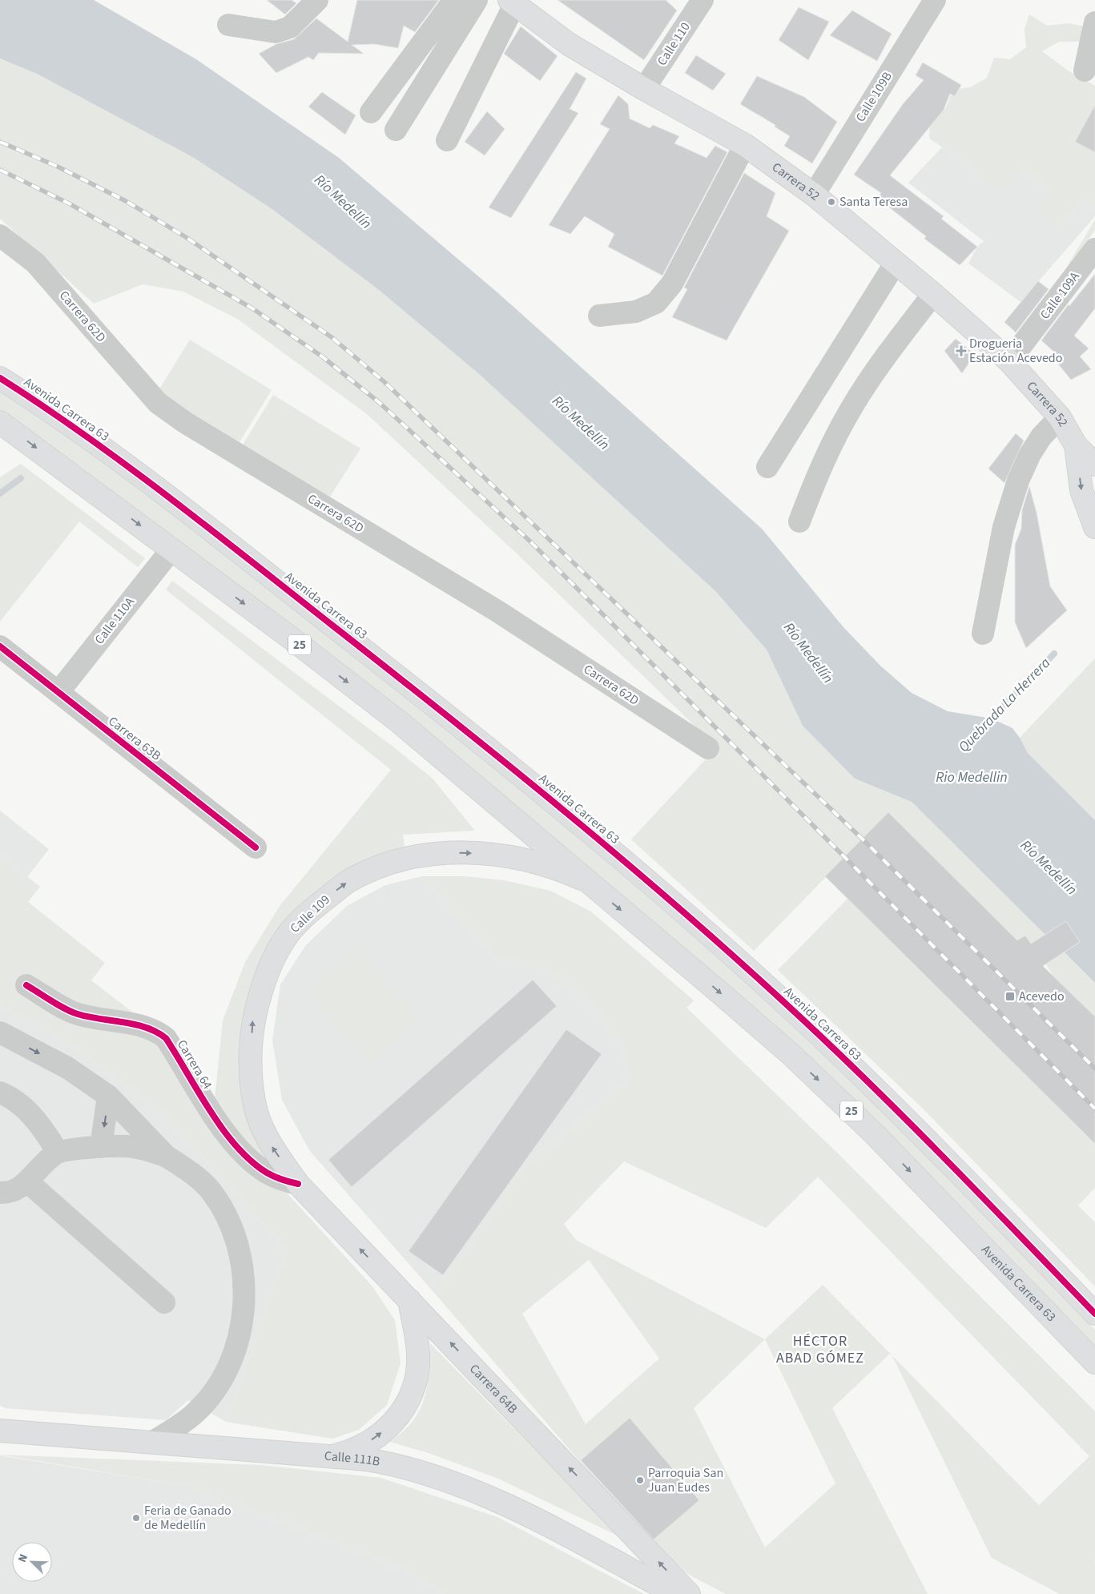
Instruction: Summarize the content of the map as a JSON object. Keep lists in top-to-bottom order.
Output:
{
  "streets": {
    "main road": [
      "Carrera 52",
      "Avenida Carrera 63",
      "25",
      "Calle 109",
      "Carrera 64B",
      "Calle 111B"
    ],
    "street": [
      "Calle 110",
      "Calle 109B",
      "Calle 109A",
      "Carrera 62D",
      "Calle 110A",
      "Carrera 63B",
      "Carrera 64"
    ]
  },
  "crossings": [
    ["Calle 110", "Carrera 52"],
    ["Calle 109B", "Carrera 52"],
    ["Carrera 52", "Calle 109A"],
    ["Avenida Carrera 63", "Calle 110A"],
    ["Avenida Carrera 63", "Calle 109"],
    ["Calle 110A", "Carrera 63B"],
    ["Calle 109", "Carrera 64"],
    ["Calle 109", "Carrera 64B"],
    ["Carrera 64", "Carrera 64B"]
  ],
  "one_way": ["Carrera 64B"],
  "districts": ["HÉCTOR ABAD GÓMEZ"],
  "water": ["Río Medellín", "Quebrada La Herrera", "Rio Medellin"],
  "places": {
    "other": ["Santa Teresa", "Parroquia San Juan Eudes", "Feria de Ganado de Medellín"],
    "health": ["Drogueria Estación Acevedo"],
    "transit": ["Acevedo"]
  },
  "north": "top left"
}
